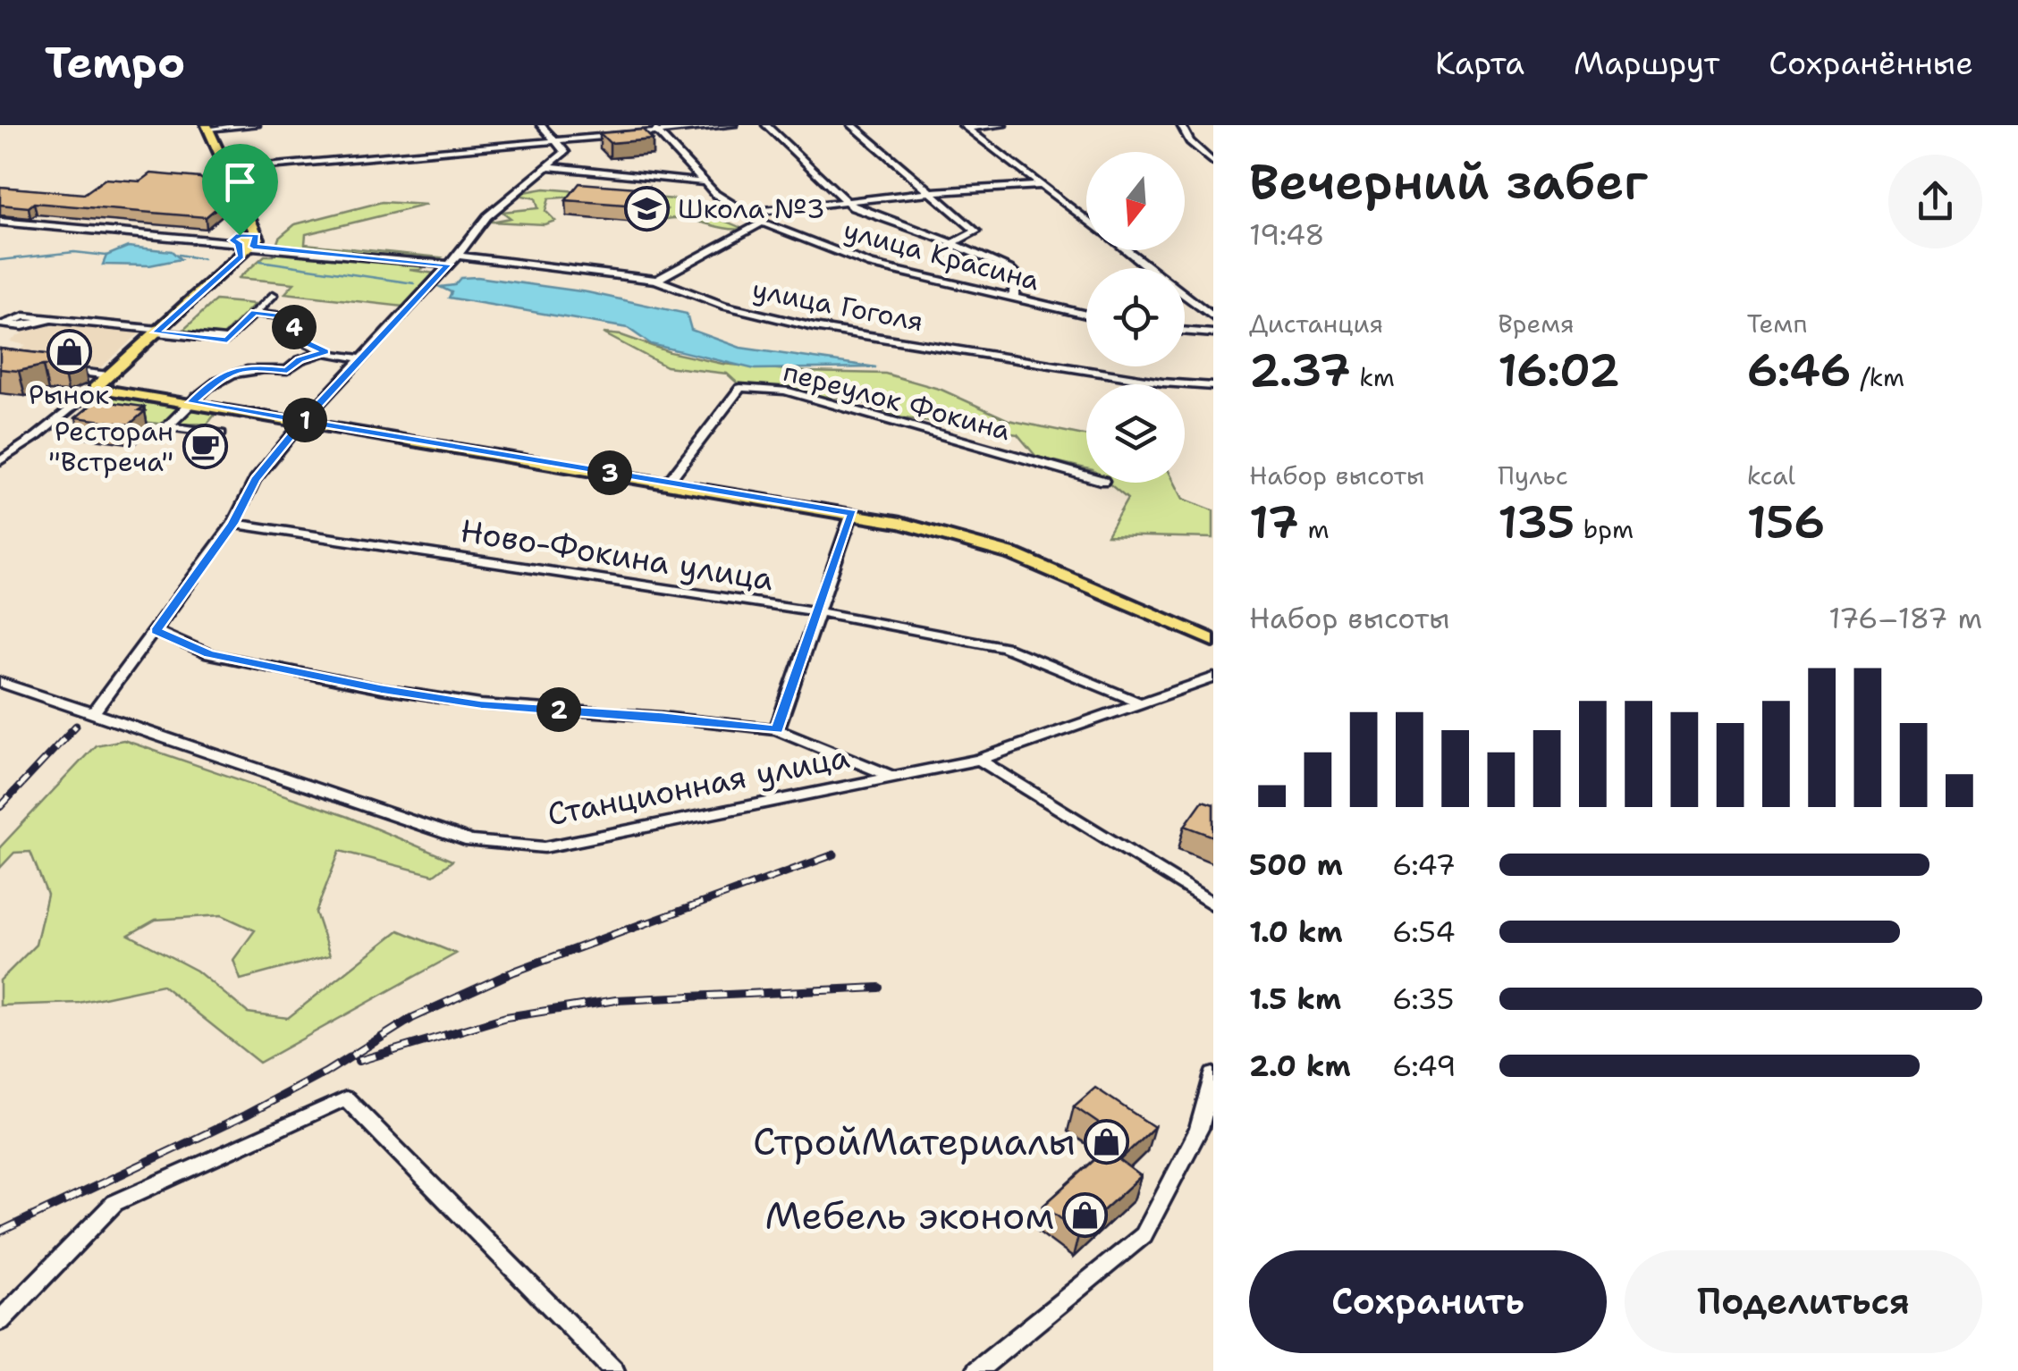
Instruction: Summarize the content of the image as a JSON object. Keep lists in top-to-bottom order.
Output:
{
  "streets": {
    "street": [
      "улица Красина",
      "улица Гоголя",
      "переулок Фокина",
      "Ново-Фокина улица",
      "Станционная улица"
    ]
  },
  "crossings": [
    ["Ново-Фокина улица", "Станционная улица"]
  ],
  "places": {
    "school or university": ["Школа №3"],
    "shop": ["Рынок", "СтройМатериалы", "Мебель эконом"],
    "cafe": ["Ресторан \"Встреча\""]
  },
  "north": "bottom",
  "page": {
    "header": "Tempo",
    "nav": ["Карта", "Маршрут", "Сохранённые"],
    "heading": ["Вечерний забег", "19:48"],
    "stats": [
      ["Дистанция", "2.37 km"],
      ["Время", "16:02"],
      ["Темп", "6:46 /km"],
      ["Набор высоты", "17 m"],
      ["Пульс", "135 bpm"],
      ["kcal", "156"]
    ],
    "pins": [
      "4",
      "1",
      "3",
      "2"
    ],
    "chart": ["Набор высоты", "176–187 m"],
    "list": [
      {
        "name": "500 m",
        "note": "6:47"
      },
      {
        "name": "1.0 km",
        "note": "6:54"
      },
      {
        "name": "1.5 km",
        "note": "6:35"
      },
      {
        "name": "2.0 km",
        "note": "6:49"
      }
    ],
    "buttons": ["Сохранить", "Поделиться"]
  }
}
